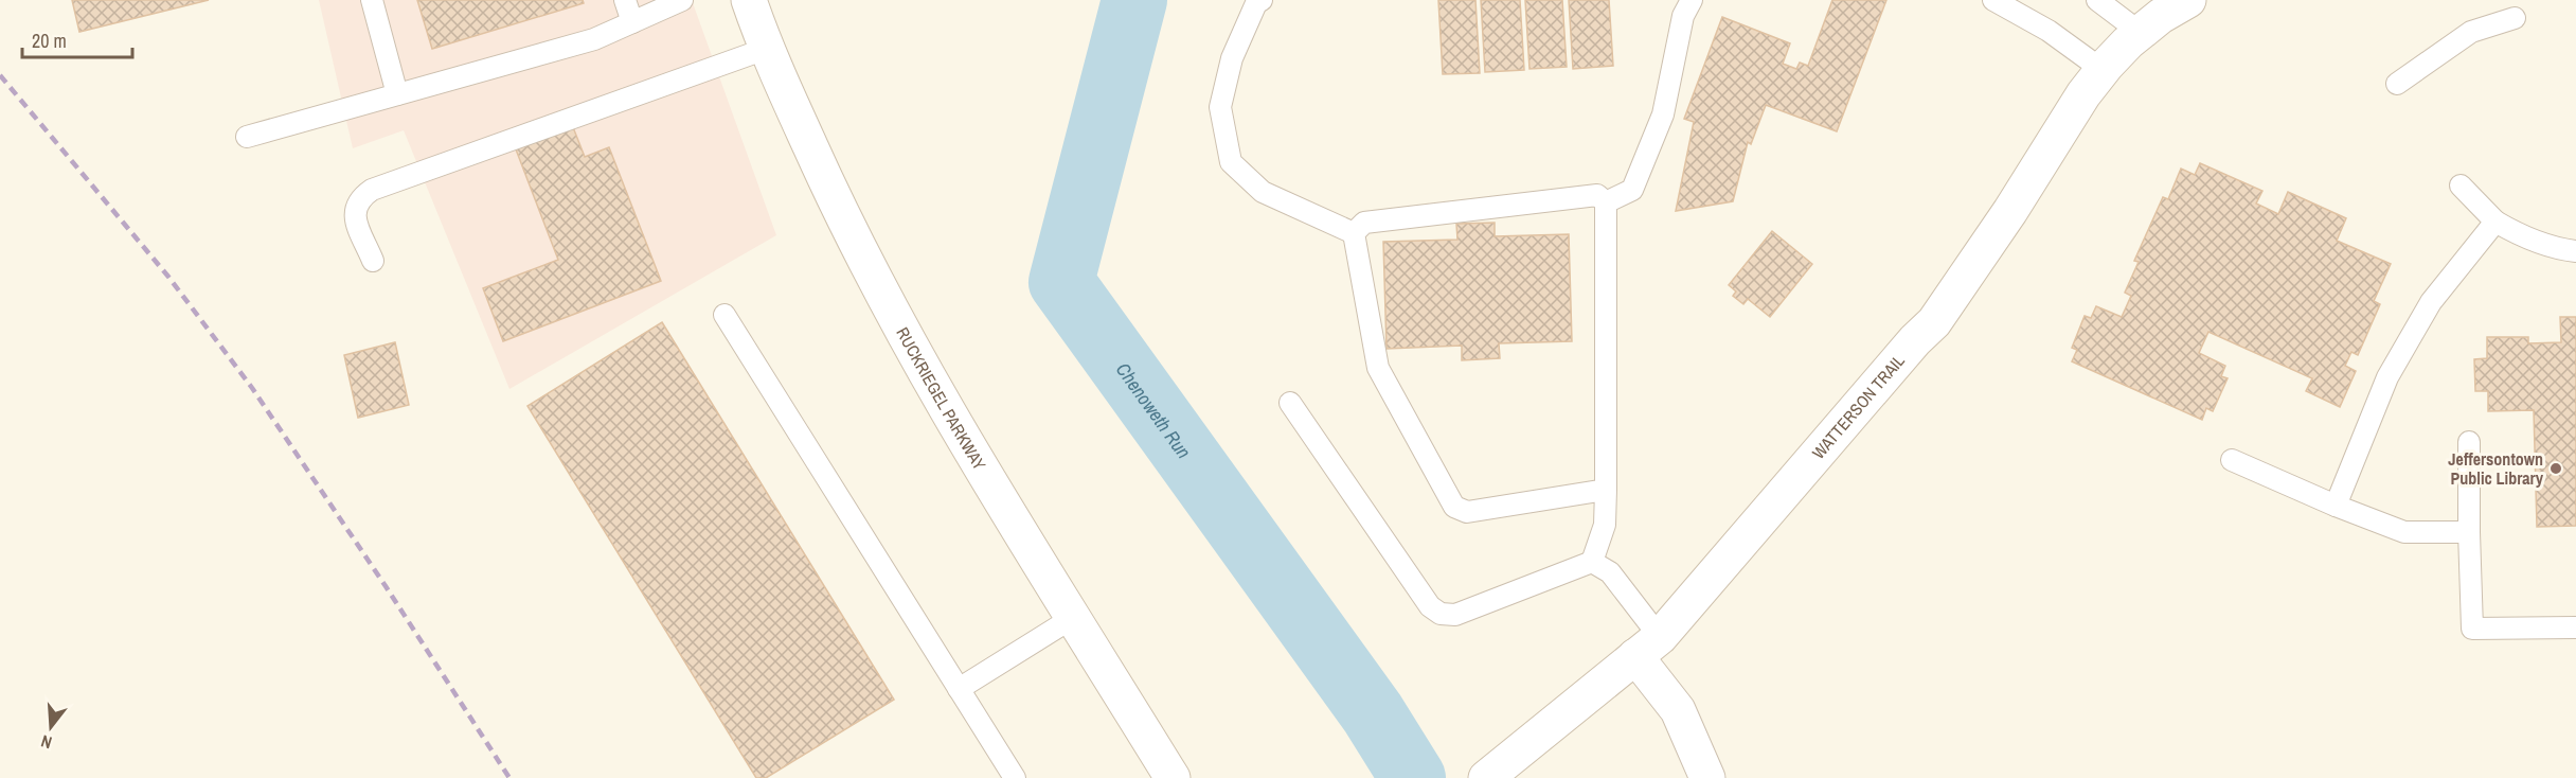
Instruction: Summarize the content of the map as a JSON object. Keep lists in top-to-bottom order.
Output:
{
  "streets": {
    "main road": ["RUCKRIEGEL PARKWAY", "WATTERSON TRAIL"]
  },
  "water": ["Chenoweth Run"],
  "places": ["Jeffersontown Public Library"],
  "scale_bar": "20 m",
  "north": "bottom"
}
